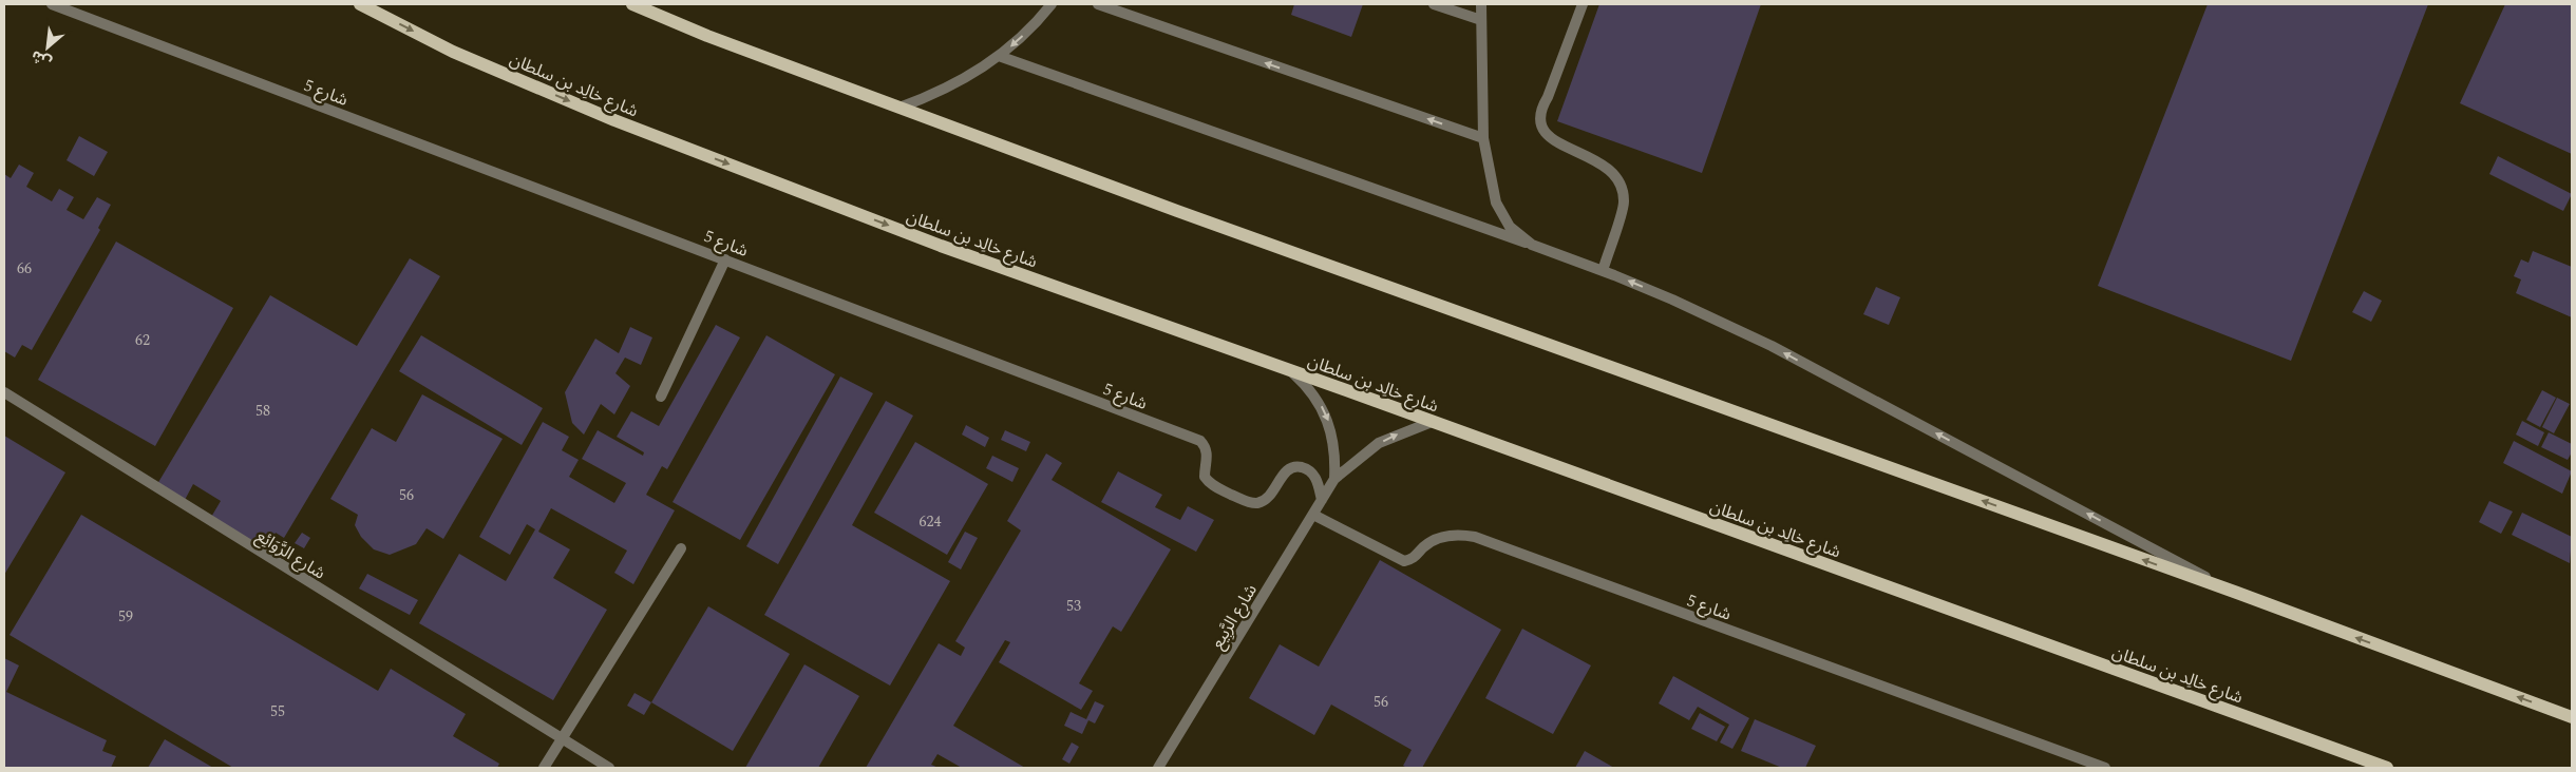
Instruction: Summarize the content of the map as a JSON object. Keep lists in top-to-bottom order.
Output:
{
  "streets": {
    "main road": ["شارع خالِد بن سلطان"],
    "street": ["شارع 5", "شارع الرَّوَائِع", "شارع الرَّبِيع"]
  },
  "crossings": [
    ["شارع خالِد بن سلطان", "شارع الرَّبِيع"],
    ["شارع 5", "شارع الرَّبِيع"]
  ],
  "house_numbers": [
    "66",
    "62",
    "58",
    "56",
    "624",
    "53",
    "59",
    "56",
    "55"
  ],
  "north": "bottom left"
}
